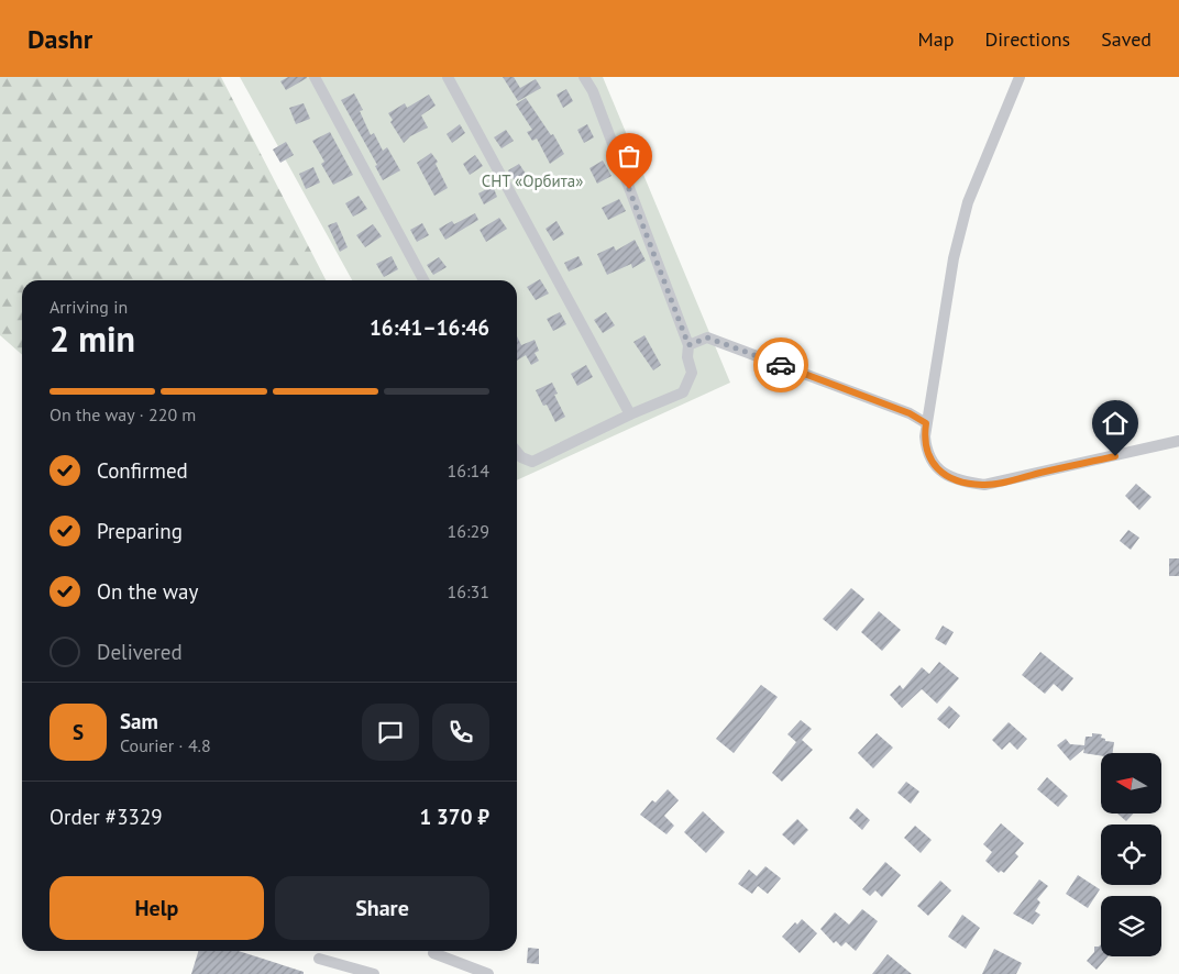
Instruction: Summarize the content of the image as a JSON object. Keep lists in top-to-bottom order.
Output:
{
  "parks": ["СНТ «Орбита»"],
  "north": "left",
  "page": {
    "header": "Dashr",
    "nav": ["Map", "Directions", "Saved"],
    "heading": ["2 min", "Arriving in", "16:41–16:46"],
    "panel": [
      "Sam",
      "Courier · 4.8",
      "Order #3329",
      "1 370 ₽"
    ],
    "bar": "On the way · 220 m",
    "list": [
      ["Confirmed", "16:14"],
      ["Preparing", "16:29"],
      ["On the way", "16:31"],
      "Delivered"
    ],
    "round": "S",
    "buttons": ["Help", "Share"]
  }
}
